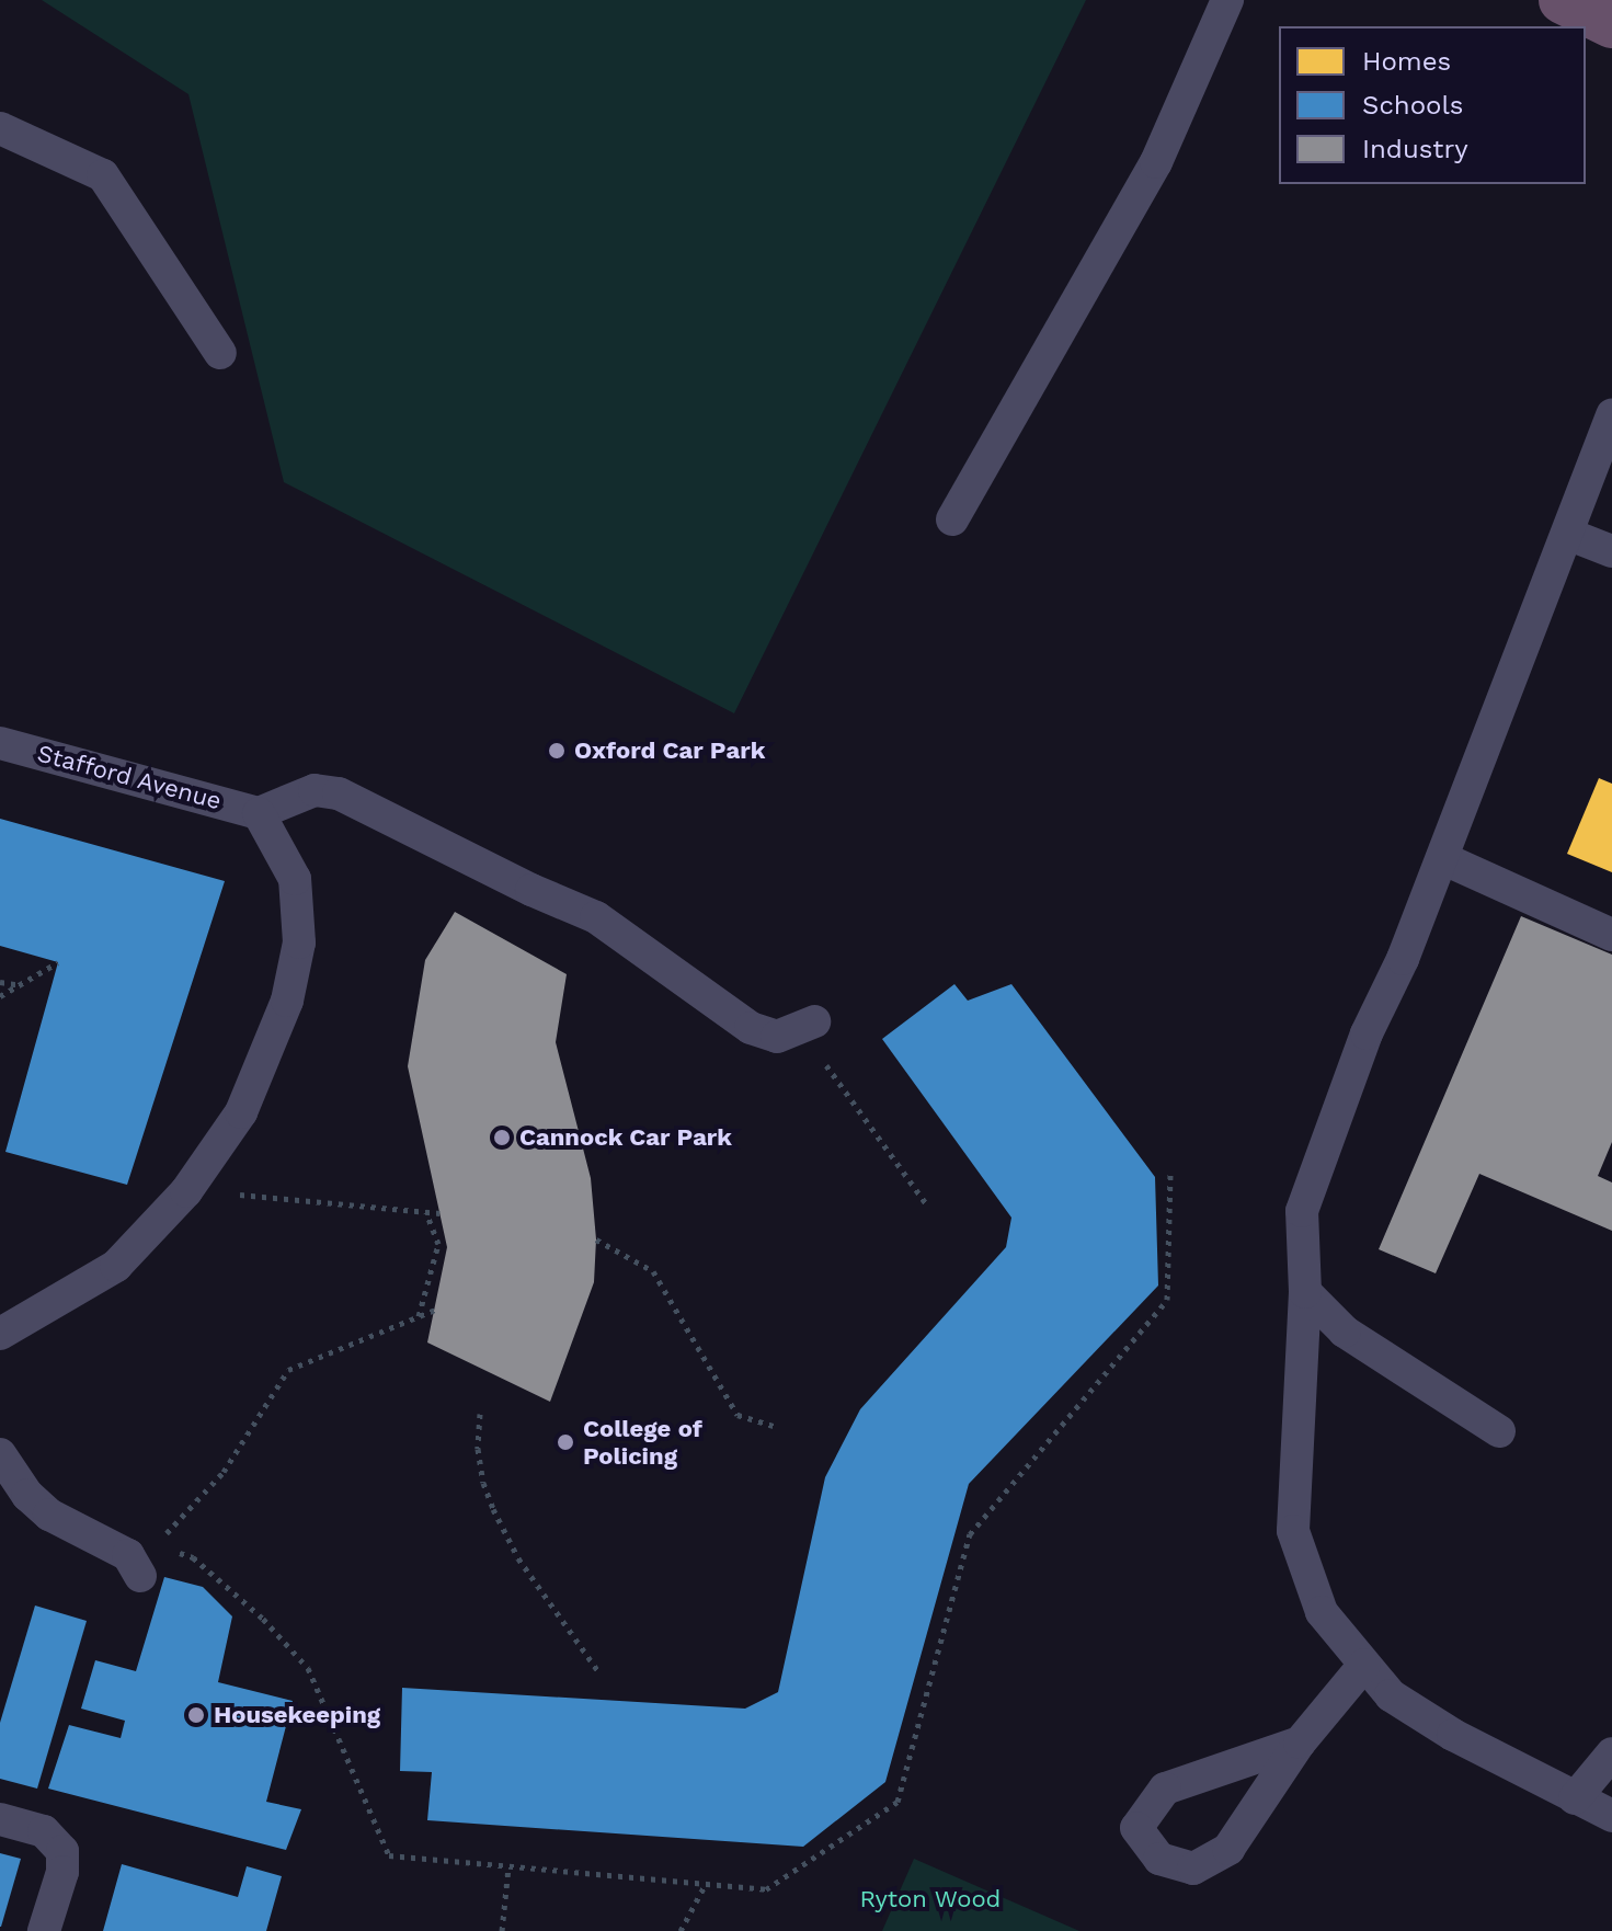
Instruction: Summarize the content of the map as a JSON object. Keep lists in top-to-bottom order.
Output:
{
  "streets": {
    "lane": ["Stafford Avenue"]
  },
  "parks": ["Ryton Wood"],
  "places": [
    "Oxford Car Park",
    "Cannock Car Park",
    "College of Policing",
    "Housekeeping"
  ],
  "legend": ["Homes", "Schools", "Industry"]
}
